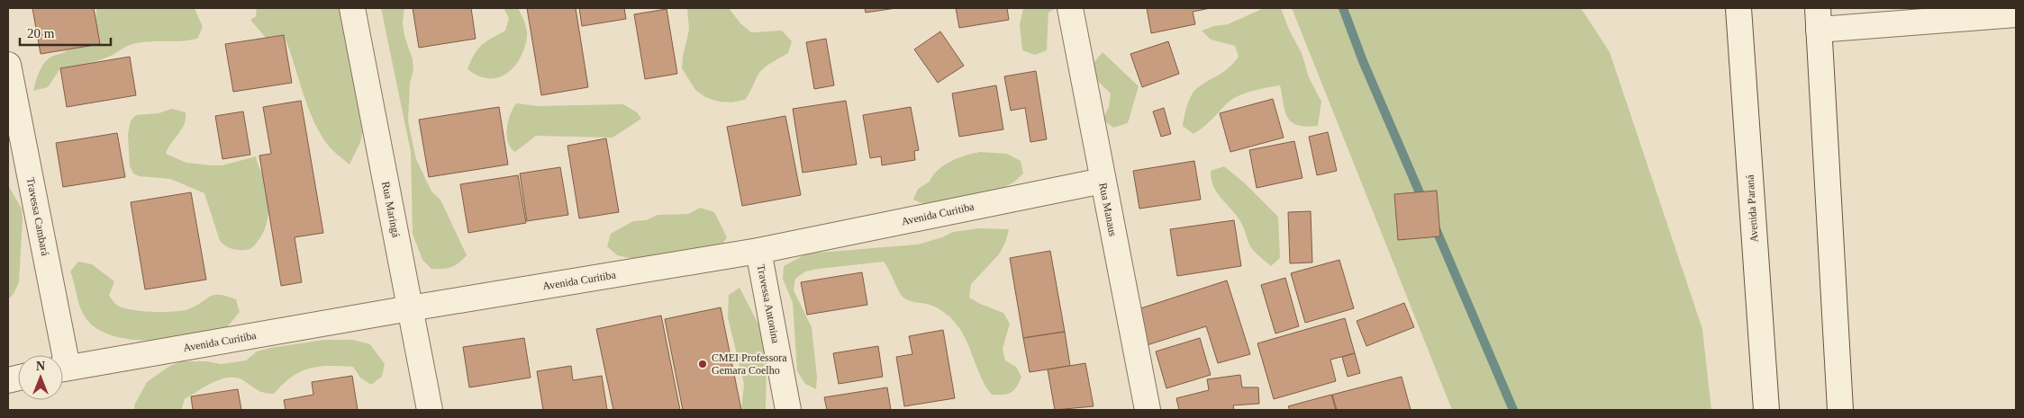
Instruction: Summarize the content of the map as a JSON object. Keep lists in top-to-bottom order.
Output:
{
  "streets": {
    "street": [
      "Avenida Paraná",
      "Rua Maringá",
      "Rua Manaus",
      "Avenida Curitiba",
      "Travessa Cambará",
      "Travessa Antonina"
    ]
  },
  "crossings": [
    ["Rua Maringá", "Avenida Curitiba"],
    ["Rua Manaus", "Avenida Curitiba"],
    ["Avenida Curitiba", "Travessa Antonina"]
  ],
  "places": ["CMEI Professora Gemara Coelho"],
  "scale_bar": "20 m",
  "north": "top"
}
